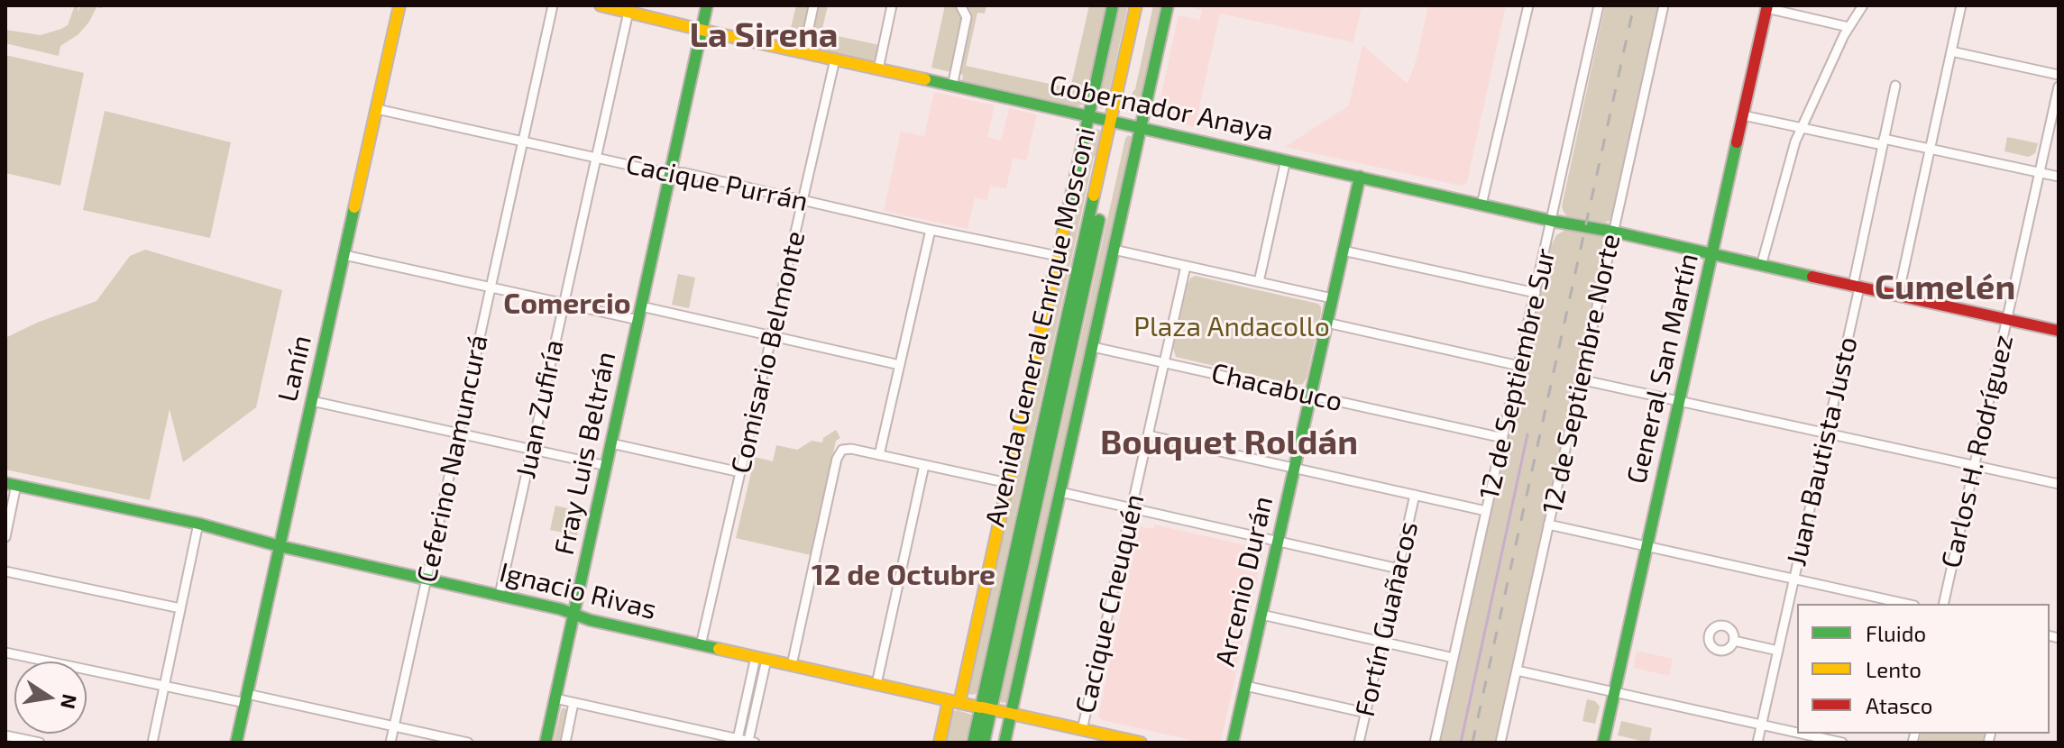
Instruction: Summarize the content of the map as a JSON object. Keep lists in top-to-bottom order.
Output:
{
  "streets": {
    "main road": [
      "Gobernador Anaya",
      "Avenida General Enrique Mosconi",
      "Lanín",
      "General San Martín",
      "Fray Luis Beltrán",
      "Arcenio Durán",
      "Ignacio Rivas"
    ],
    "street": [
      "Cacique Purrán",
      "Comisario Belmonte",
      "12 de Septiembre Sur",
      "12 de Septiembre Norte",
      "Chacabuco",
      "Juan Zufiría",
      "Juan Bautista Justo",
      "Carlos H. Rodríguez",
      "Ceferino Namuncurá",
      "Cacique Cheuquén",
      "Fortín Guañacos"
    ]
  },
  "crossings": [
    ["Gobernador Anaya", "Avenida General Enrique Mosconi"],
    ["Gobernador Anaya", "Comisario Belmonte"],
    ["Gobernador Anaya", "General San Martín"],
    ["Gobernador Anaya", "12 de Septiembre Sur"],
    ["Gobernador Anaya", "12 de Septiembre Norte"],
    ["Gobernador Anaya", "Juan Zufiría"],
    ["Gobernador Anaya", "Juan Bautista Justo"],
    ["Gobernador Anaya", "Carlos H. Rodríguez"],
    ["Gobernador Anaya", "Fray Luis Beltrán"],
    ["Gobernador Anaya", "Arcenio Durán"],
    ["Cacique Purrán", "Comisario Belmonte"],
    ["Cacique Purrán", "Lanín"],
    ["Cacique Purrán", "Juan Zufiría"],
    ["Cacique Purrán", "Fray Luis Beltrán"],
    ["Cacique Purrán", "Ceferino Namuncurá"],
    ["Avenida General Enrique Mosconi", "Ignacio Rivas"],
    ["Comisario Belmonte", "Ignacio Rivas"],
    ["Lanín", "Ignacio Rivas"],
    ["12 de Septiembre Sur", "Chacabuco"],
    ["Chacabuco", "Arcenio Durán"],
    ["Chacabuco", "Cacique Cheuquén"],
    ["Juan Zufiría", "Ignacio Rivas"],
    ["Fray Luis Beltrán", "Ignacio Rivas"],
    ["Ceferino Namuncurá", "Ignacio Rivas"],
    ["Ignacio Rivas", "Cacique Cheuquén"]
  ],
  "districts": [
    "La Sirena",
    "Cumelén",
    "Comercio",
    "Bouquet Roldán",
    "12 de Octubre"
  ],
  "parks": ["Plaza Andacollo"],
  "legend": ["Fluido", "Lento", "Atasco"],
  "north": "right"
}
